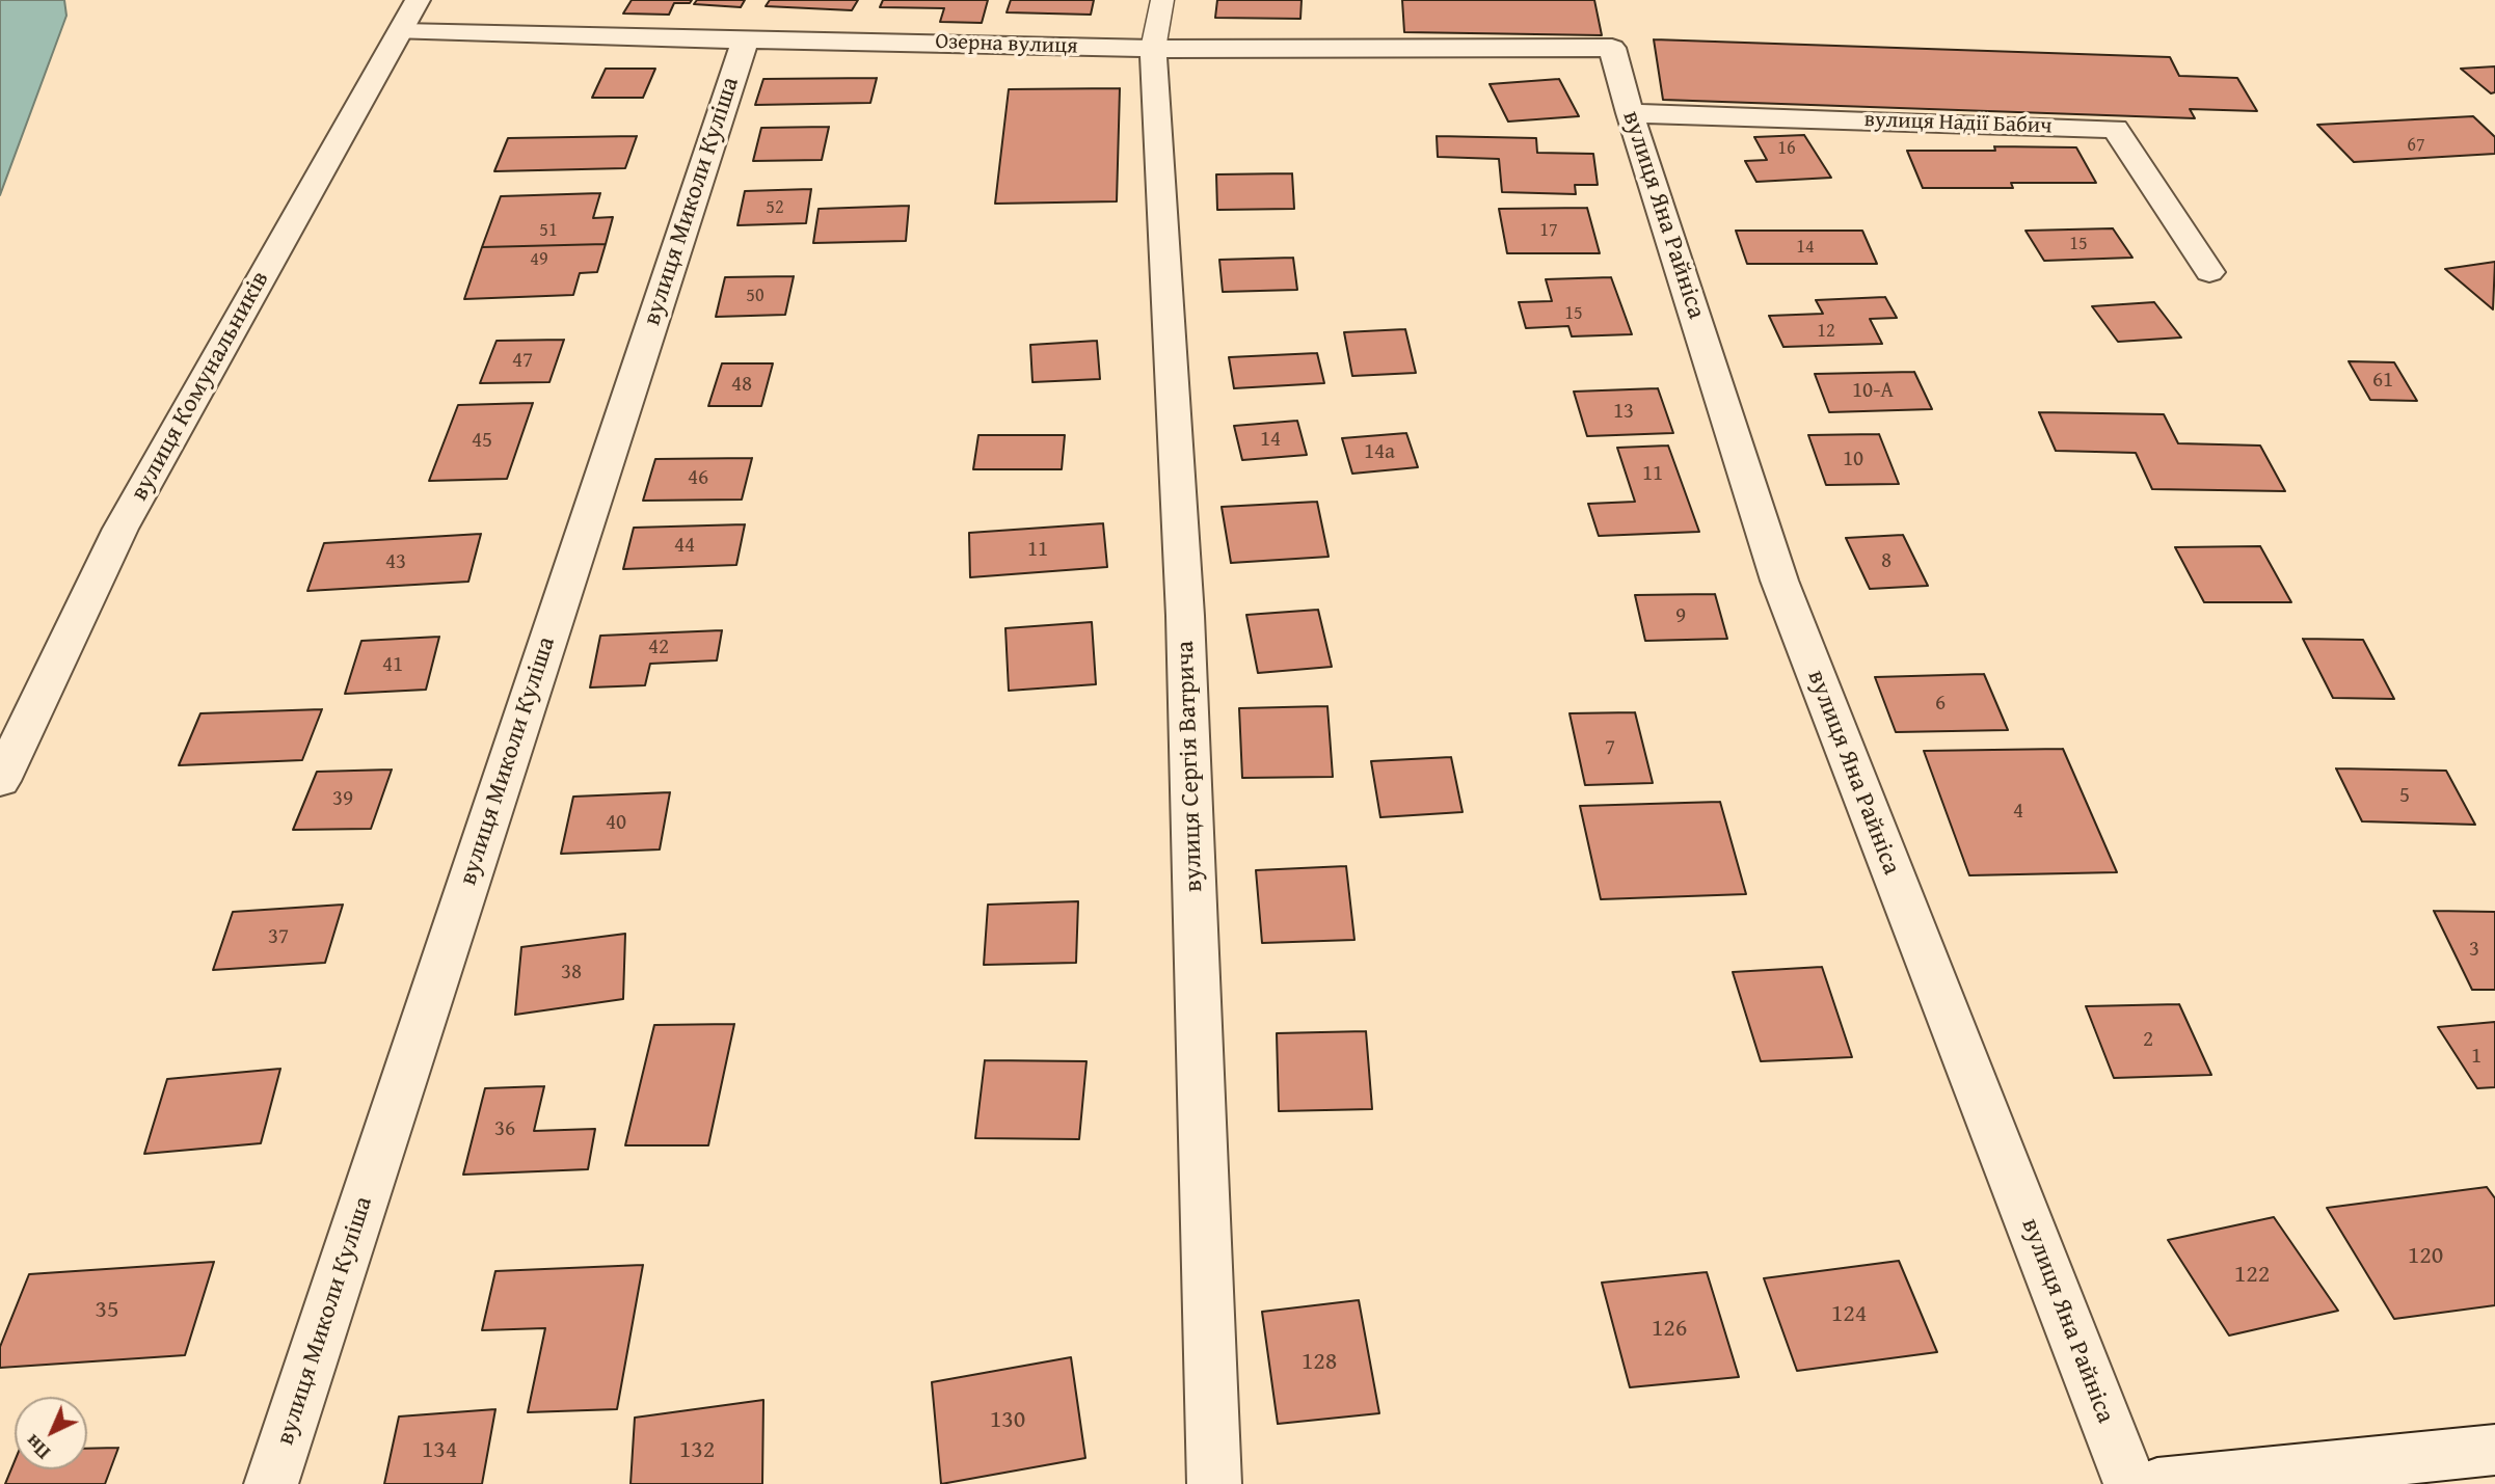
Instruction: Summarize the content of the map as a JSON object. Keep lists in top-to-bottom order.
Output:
{
  "streets": {
    "street": [
      "Озерна вулиця",
      "вулиця Надії Бабич",
      "вулиця Миколи Куліша",
      "вулиця Яна Райніса",
      "вулиця Комунальників",
      "вулиця Сергія Ватрича"
    ]
  },
  "crossings": [
    ["Озерна вулиця", "вулиця Миколи Куліша"],
    ["Озерна вулиця", "вулиця Яна Райніса"],
    ["Озерна вулиця", "вулиця Комунальників"],
    ["Озерна вулиця", "вулиця Сергія Ватрича"],
    ["вулиця Надії Бабич", "вулиця Яна Райніса"]
  ],
  "house_numbers": [
    "67",
    "16",
    "52",
    "51",
    "17",
    "15",
    "14",
    "49",
    "50",
    "15",
    "12",
    "47",
    "61",
    "48",
    "10-А",
    "13",
    "14",
    "45",
    "14а",
    "10",
    "11",
    "46",
    "44",
    "11",
    "8",
    "43",
    "9",
    "42",
    "41",
    "6",
    "7",
    "5",
    "39",
    "4",
    "40",
    "37",
    "3",
    "38",
    "2",
    "1",
    "36",
    "120",
    "122",
    "35",
    "124",
    "126",
    "128",
    "130",
    "134",
    "132"
  ],
  "north": "bottom left"
}
